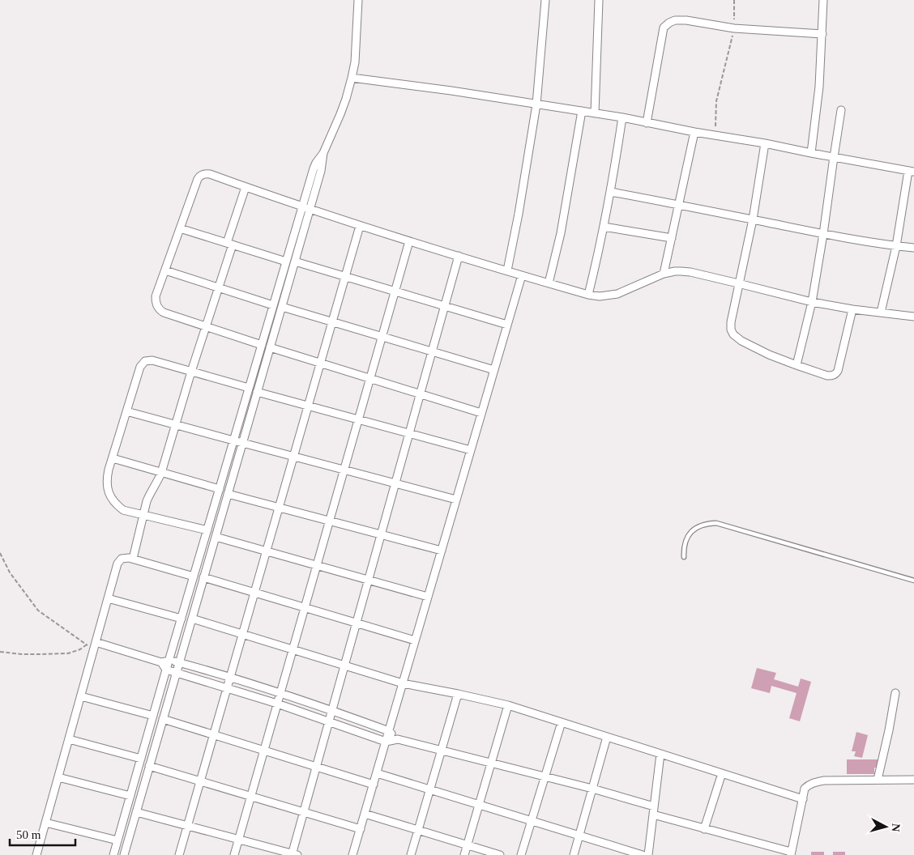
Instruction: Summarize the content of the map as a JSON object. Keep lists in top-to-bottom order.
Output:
{
  "scale_bar": "50 m",
  "north": "right"
}
